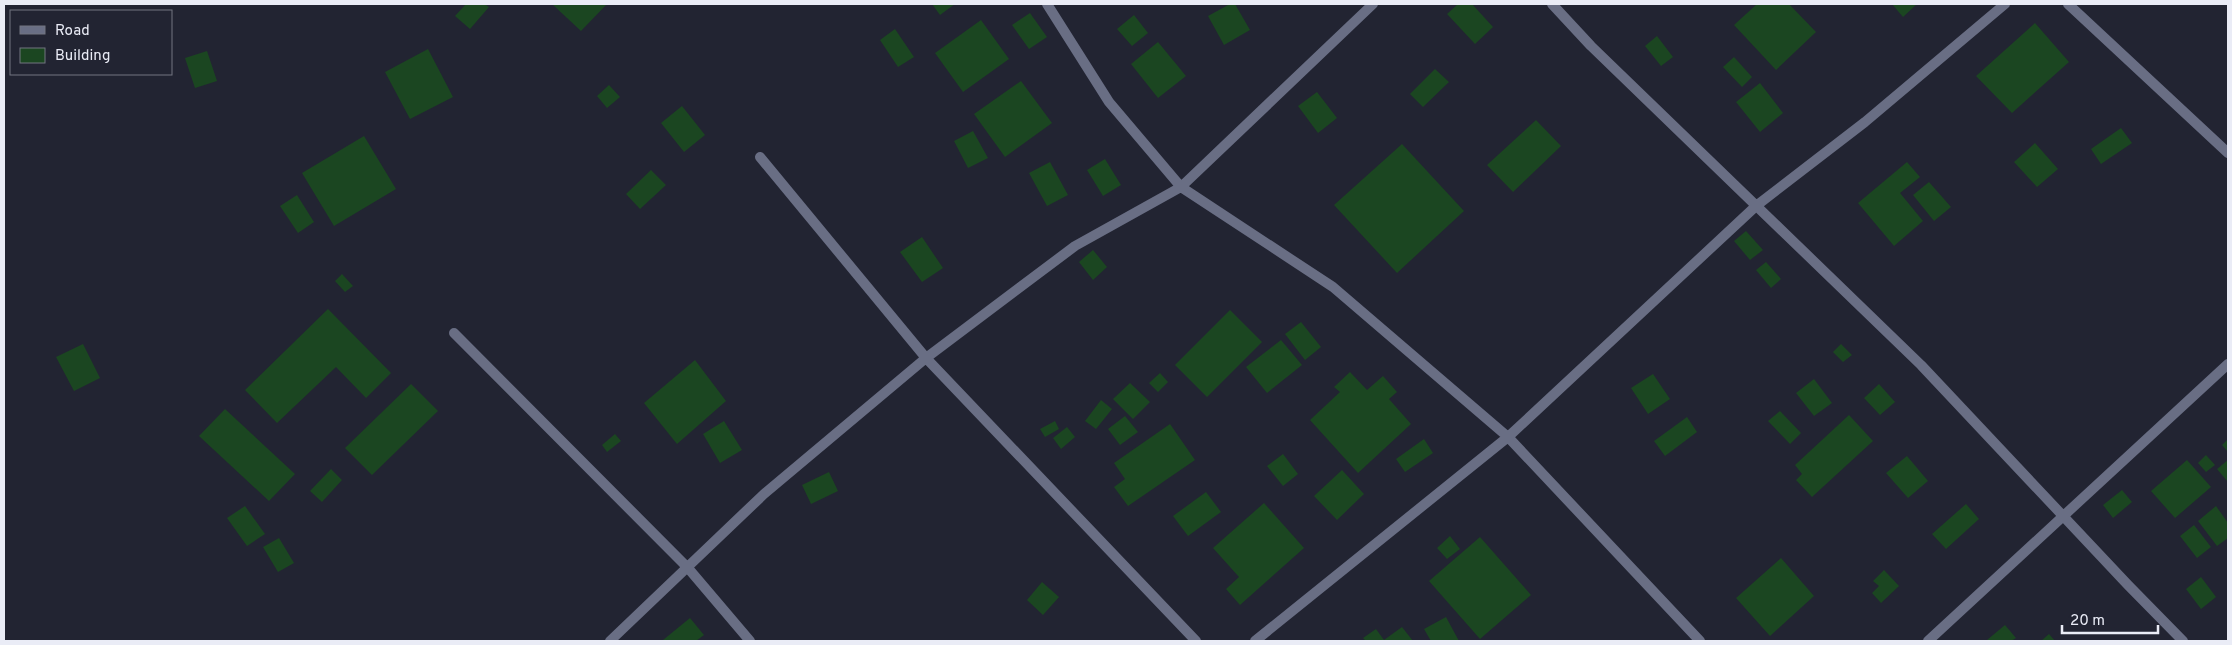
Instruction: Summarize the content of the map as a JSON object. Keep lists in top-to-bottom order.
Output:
{
  "legend": ["Road", "Building"],
  "scale_bar": "20 m"
}
